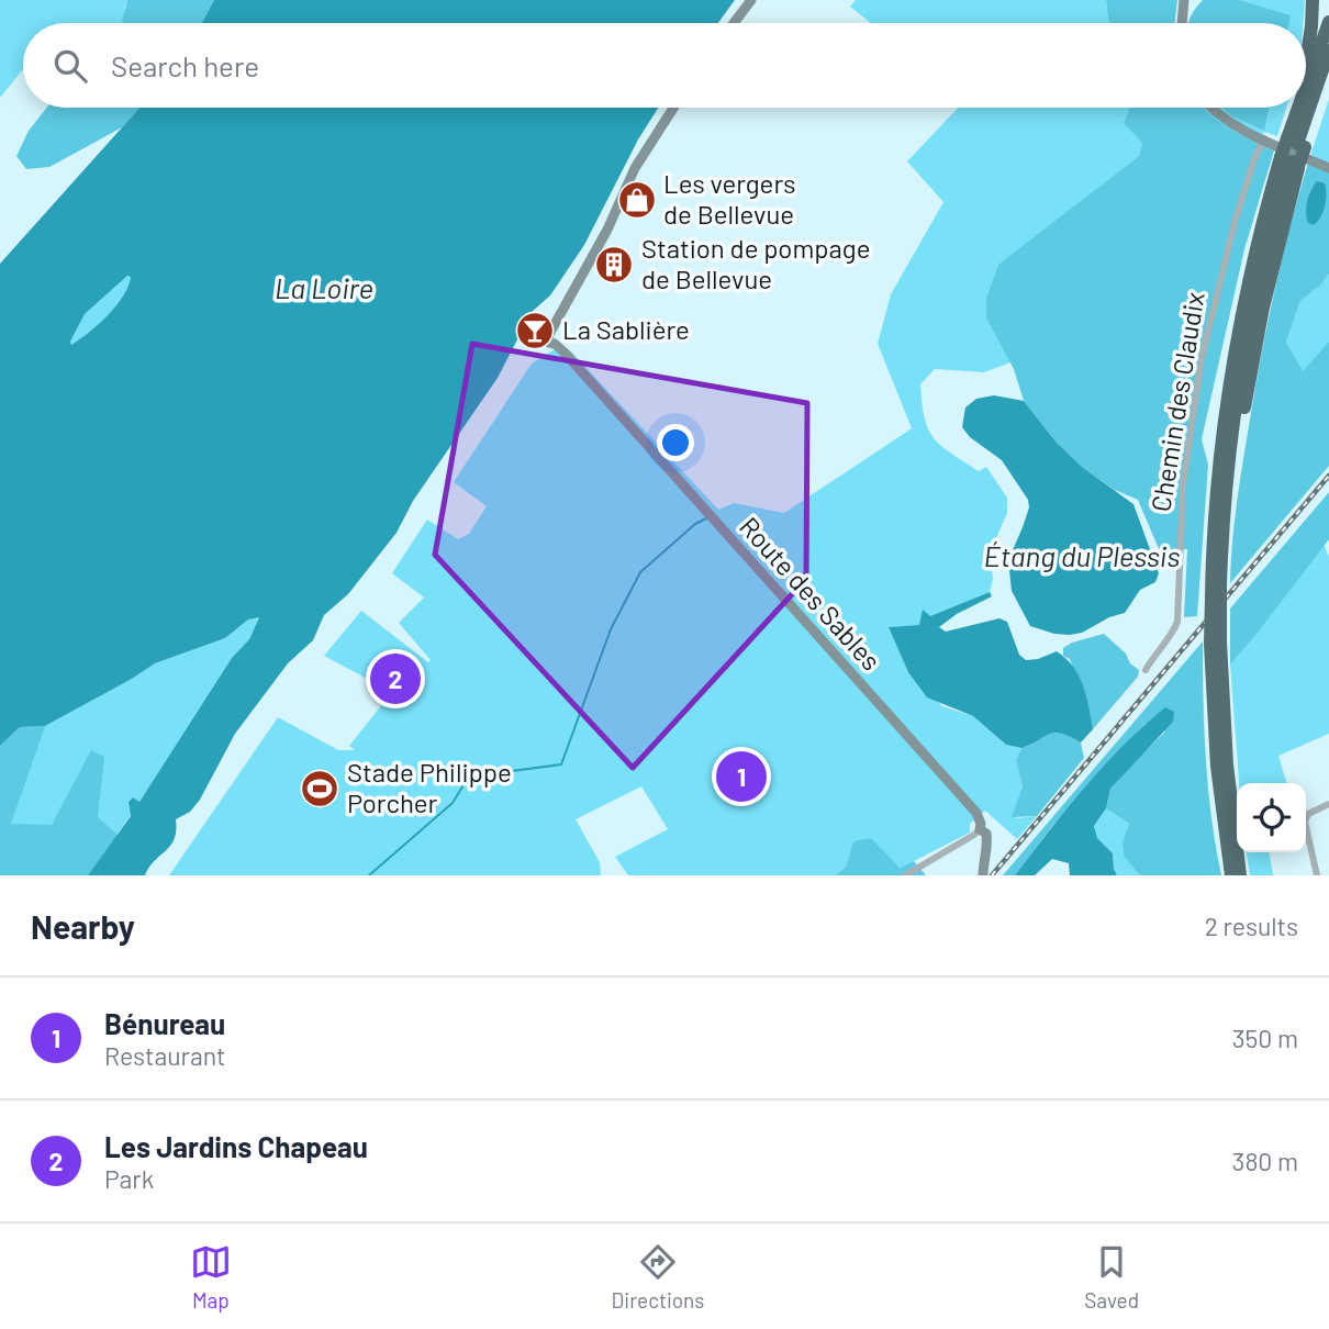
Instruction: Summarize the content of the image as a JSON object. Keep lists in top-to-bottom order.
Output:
{
  "streets": {
    "street": ["Chemin des Claudix", "Route des Sables"]
  },
  "water": ["La Loire", "Étang du Plessis"],
  "places": {
    "shop": ["Les vergers de Bellevue"],
    "building": ["Station de pompage de Bellevue"],
    "bar": ["La Sablière"],
    "sports": ["Stade Philippe Porcher"]
  },
  "page": {
    "search": "Search here",
    "pins": ["2", "1"],
    "heading": ["Nearby", "2 results"],
    "list": [
      {
        "mark": "1",
        "name": "Bénureau",
        "note": "Restaurant",
        "value": "350 m"
      },
      {
        "mark": "2",
        "name": "Les Jardins Chapeau",
        "note": "Park",
        "value": "380 m"
      }
    ],
    "nav": ["Map", "Directions", "Saved"]
  }
}
